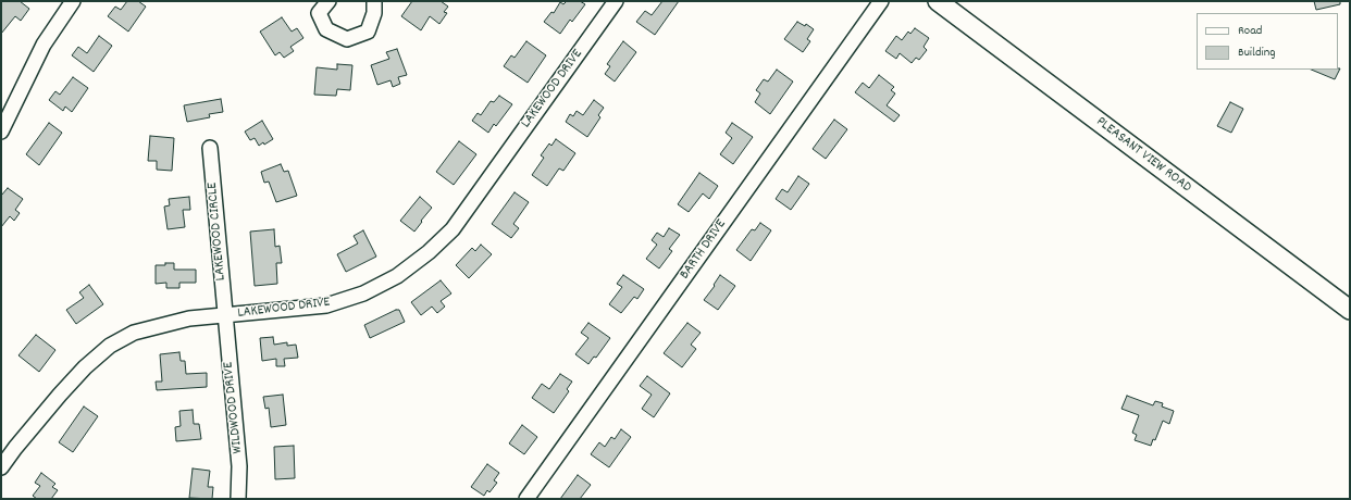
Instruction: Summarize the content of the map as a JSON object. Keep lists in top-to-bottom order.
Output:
{
  "streets": {
    "main road": ["PLEASANT VIEW ROAD"],
    "street": [
      "LAKEWOOD DRIVE",
      "LAKEWOOD CIRCLE",
      "BARTH DRIVE",
      "WILDWOOD DRIVE"
    ]
  },
  "crossings": [
    ["LAKEWOOD DRIVE", "LAKEWOOD CIRCLE"],
    ["LAKEWOOD DRIVE", "WILDWOOD DRIVE"],
    ["LAKEWOOD CIRCLE", "WILDWOOD DRIVE"]
  ],
  "legend": ["Road", "Building"]
}
